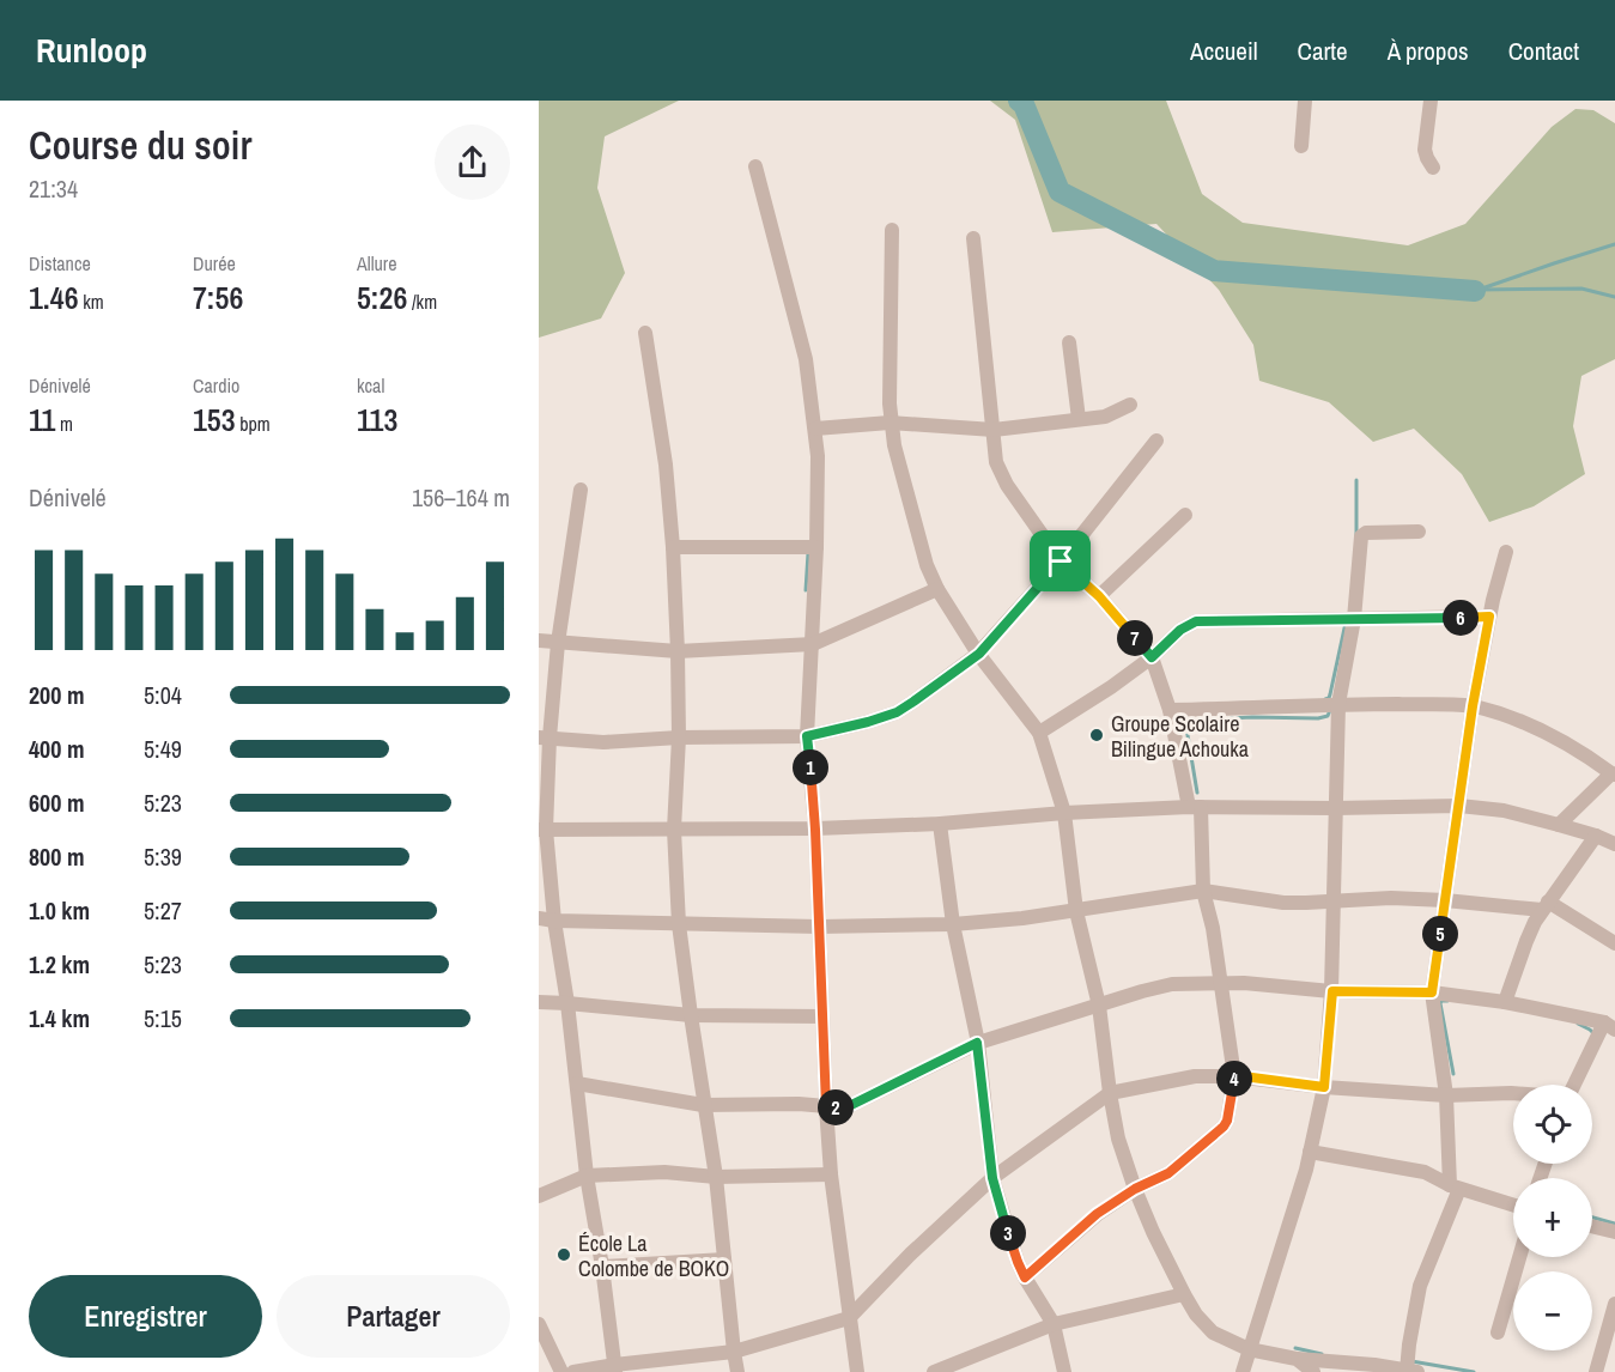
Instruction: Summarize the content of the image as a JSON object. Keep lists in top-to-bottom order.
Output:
{
  "places": ["Groupe Scolaire Bilingue Achouka", "École La Colombe de BOKO"],
  "page": {
    "header": "Runloop",
    "nav": [
      "Accueil",
      "Carte",
      "À propos",
      "Contact"
    ],
    "heading": ["Course du soir", "21:34"],
    "stats": [
      ["Distance", "1.46 km"],
      ["Durée", "7:56"],
      ["Allure", "5:26 /km"],
      ["Dénivelé", "11 m"],
      ["Cardio", "153 bpm"],
      ["kcal", "113"]
    ],
    "chart": ["Dénivelé", "156–164 m"],
    "pins": [
      "6",
      "7",
      "1",
      "5",
      "4",
      "2",
      "3"
    ],
    "list": [
      {
        "name": "200 m",
        "note": "5:04"
      },
      {
        "name": "400 m",
        "note": "5:49"
      },
      {
        "name": "600 m",
        "note": "5:23"
      },
      {
        "name": "800 m",
        "note": "5:39"
      },
      {
        "name": "1.0 km",
        "note": "5:27"
      },
      {
        "name": "1.2 km",
        "note": "5:23"
      },
      {
        "name": "1.4 km",
        "note": "5:15"
      }
    ],
    "map_buttons": ["+", "−"],
    "buttons": ["Enregistrer", "Partager"]
  }
}
